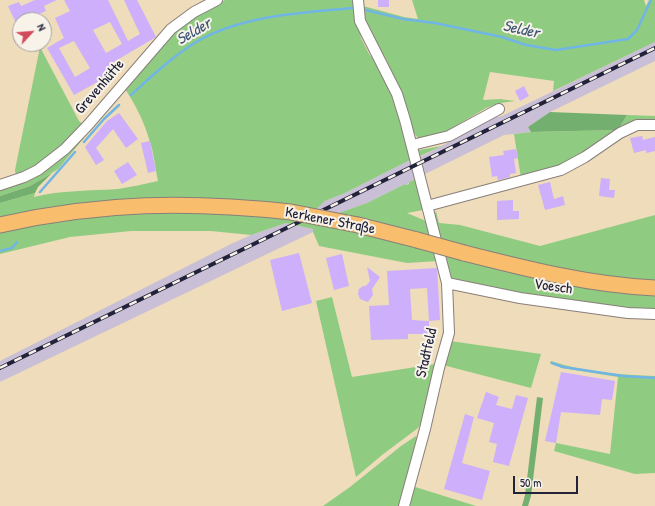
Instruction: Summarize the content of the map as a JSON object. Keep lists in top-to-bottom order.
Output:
{
  "streets": {
    "main road": ["Kerkener Straße"],
    "street": ["Grevenhütte", "Voesch", "Stadtfeld"]
  },
  "crossings": [
    ["Voesch", "Stadtfeld"]
  ],
  "water": ["Selder"],
  "scale_bar": "50 m",
  "north": "top right"
}
